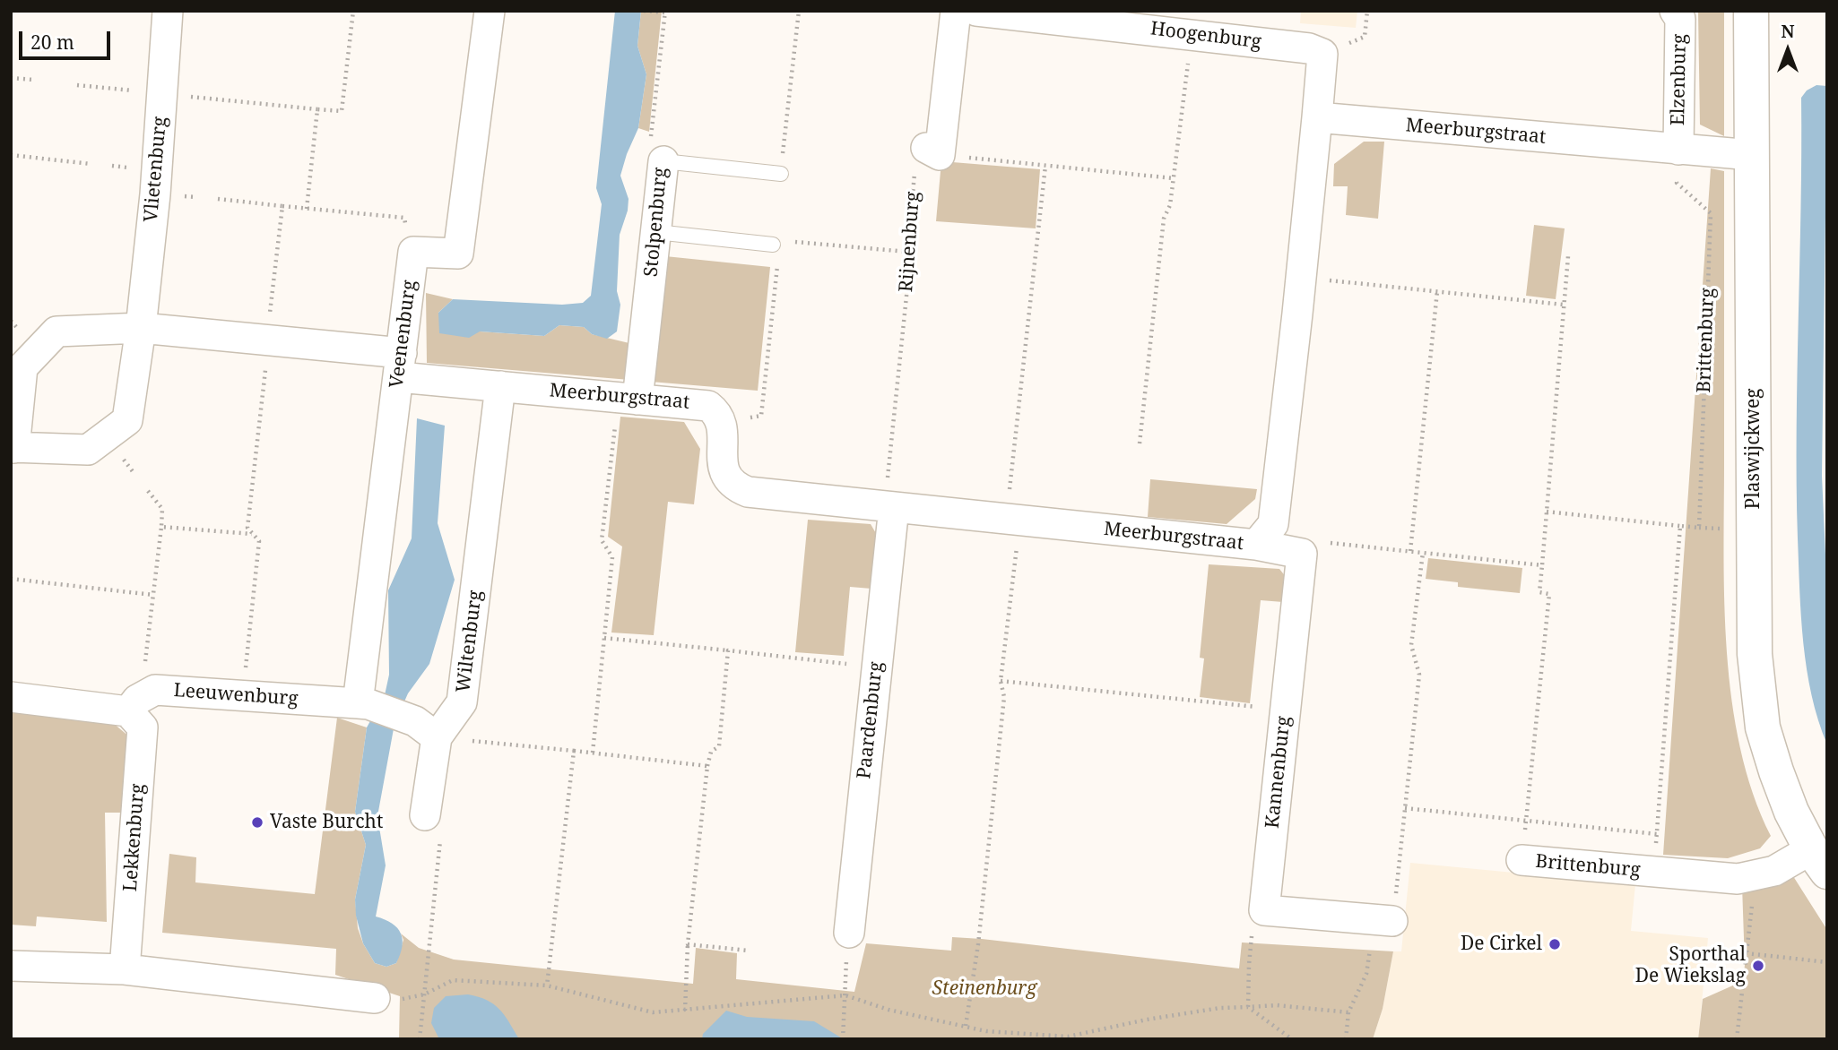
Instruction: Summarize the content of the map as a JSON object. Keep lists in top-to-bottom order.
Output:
{
  "streets": {
    "street": [
      "Hoogenburg",
      "Elzenburg",
      "Meerburgstraat",
      "Vlietenburg",
      "Stolpenburg",
      "Veenenburg",
      "Brittenburg",
      "Plaswijckweg",
      "Wiltenburg",
      "Leeuwenburg",
      "Paardenburg",
      "Kannenburg",
      "Lekkenburg"
    ],
    "path": ["Rijnenburg"]
  },
  "crossings": [
    ["Elzenburg", "Meerburgstraat"],
    ["Elzenburg", "Brittenburg"],
    ["Meerburgstraat", "Vlietenburg"],
    ["Meerburgstraat", "Stolpenburg"],
    ["Meerburgstraat", "Rijnenburg"],
    ["Meerburgstraat", "Veenenburg"],
    ["Meerburgstraat", "Brittenburg"],
    ["Meerburgstraat", "Plaswijckweg"],
    ["Meerburgstraat", "Wiltenburg"],
    ["Meerburgstraat", "Paardenburg"],
    ["Vlietenburg", "Veenenburg"],
    ["Rijnenburg", "Paardenburg"],
    ["Veenenburg", "Leeuwenburg"],
    ["Brittenburg", "Plaswijckweg"],
    ["Wiltenburg", "Leeuwenburg"],
    ["Leeuwenburg", "Lekkenburg"]
  ],
  "parks": ["Steinenburg"],
  "places": ["Vaste Burcht", "De Cirkel", "Sporthal De Wiekslag"],
  "scale_bar": "20 m",
  "north": "top"
}
